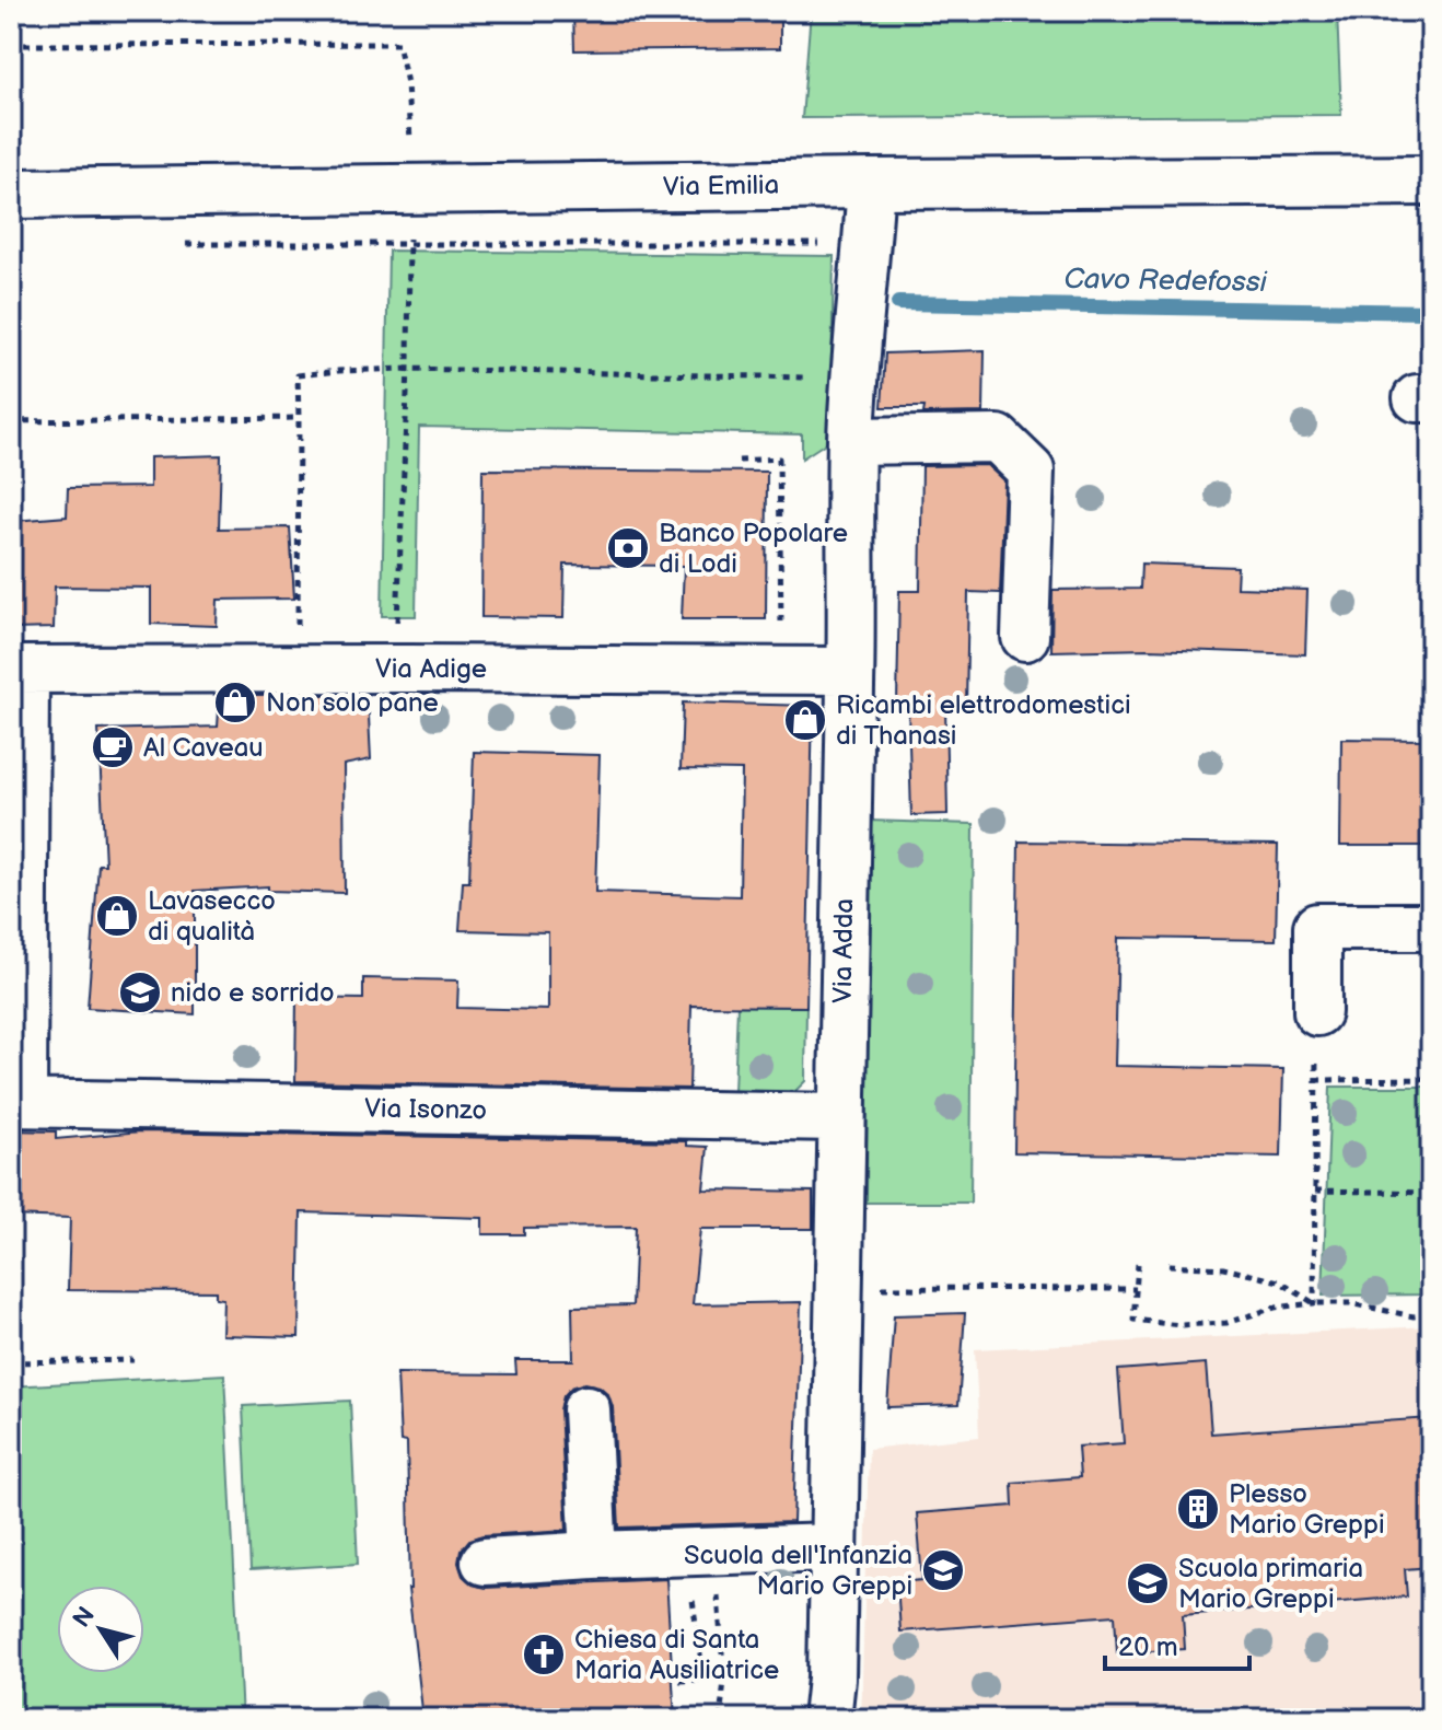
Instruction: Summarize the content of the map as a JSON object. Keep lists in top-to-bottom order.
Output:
{
  "streets": {
    "main road": ["Via Emilia"],
    "street": ["Via Adige", "Via Adda", "Via Isonzo"]
  },
  "crossings": [
    ["Via Emilia", "Via Adda"],
    ["Via Adige", "Via Adda"],
    ["Via Adda", "Via Isonzo"]
  ],
  "water": ["Cavo Redefossi"],
  "places": {
    "bank": ["Banco Popolare di Lodi"],
    "shop": ["Non solo pane", "Ricambi elettrodomestici di Thanasi", "Lavasecco di qualità"],
    "cafe": ["Al Caveau"],
    "school or university": ["nido e sorrido", "Scuola dell'Infanzia Mario Greppi", "Scuola primaria Mario Greppi"],
    "building": ["Plesso Mario Greppi"],
    "church": ["Chiesa di Santa Maria Ausiliatrice"]
  },
  "scale_bar": "20 m",
  "north": "top left"
}
